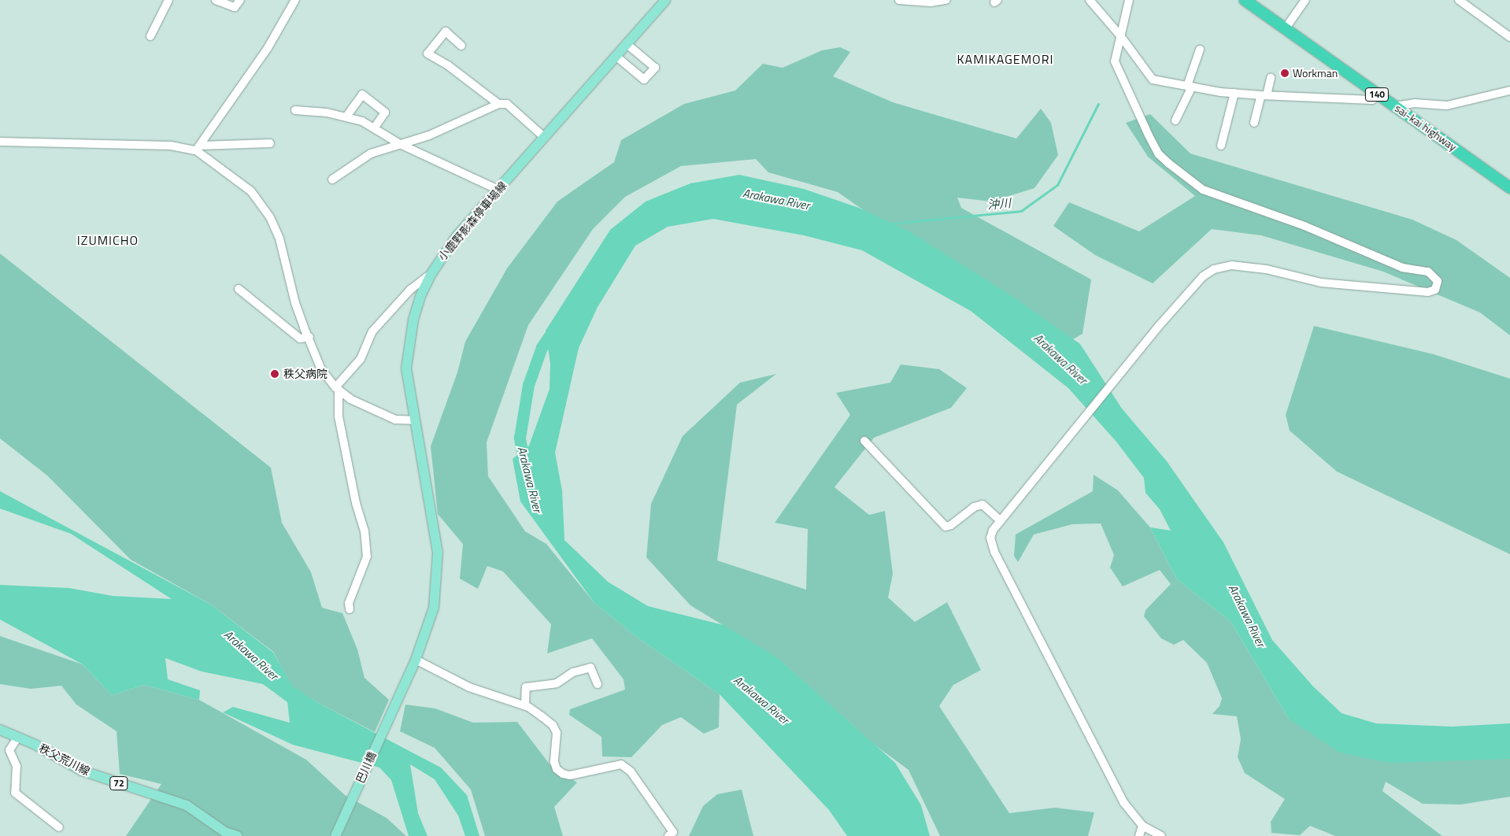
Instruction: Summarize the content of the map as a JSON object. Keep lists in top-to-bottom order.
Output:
{
  "streets": {
    "highway": ["140", "sai-kai highway"],
    "main road": [
      "小鹿野影森停車場線",
      "秩父荒川線",
      "巴川橋",
      "72"
    ]
  },
  "crossings": [
    ["小鹿野影森停車場線", "巴川橋"]
  ],
  "districts": ["KAMIKAGEMORI", "IZUMICHO"],
  "water": ["Arakawa River", "沖川"],
  "places": ["Workman", "秩父病院"]
}
